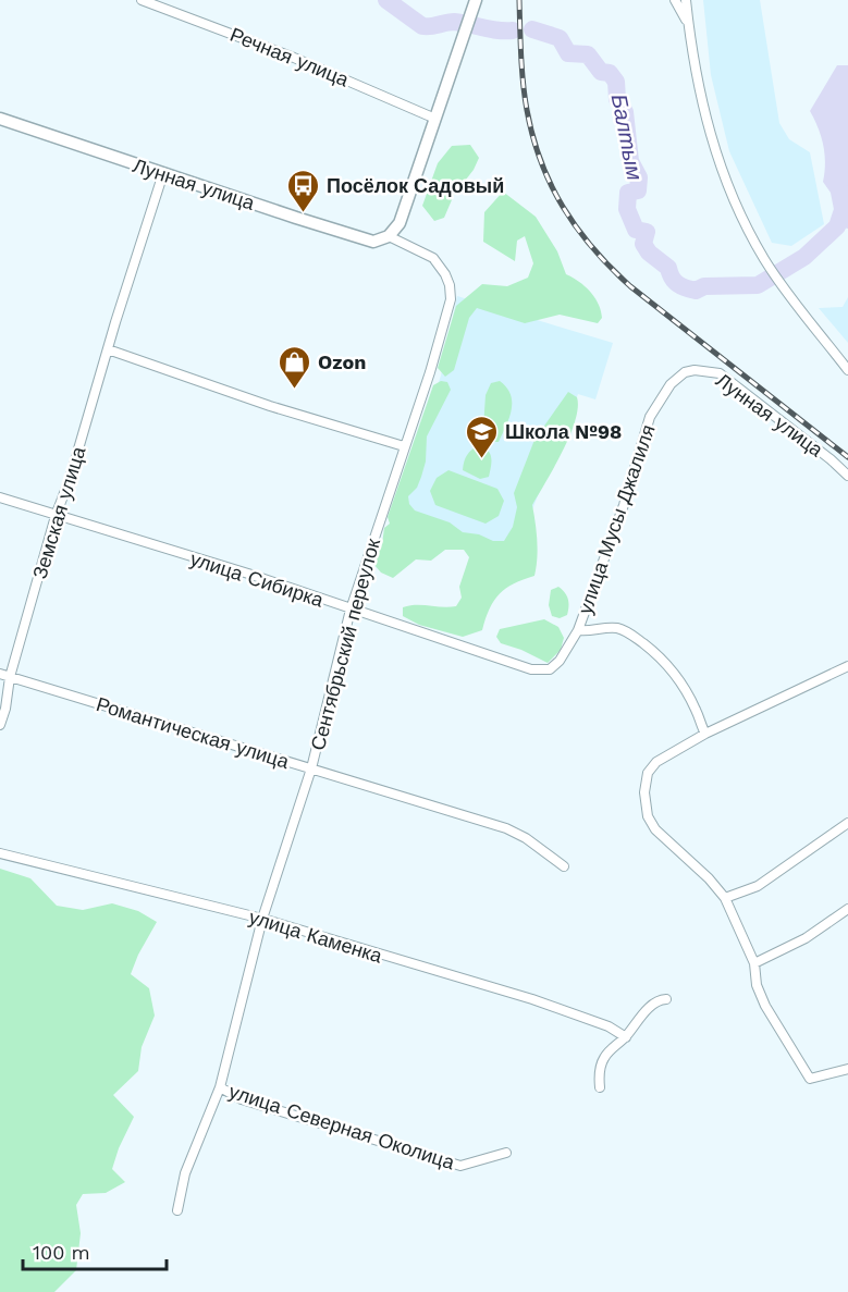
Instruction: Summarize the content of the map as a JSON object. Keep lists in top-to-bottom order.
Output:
{
  "streets": {
    "street": [
      "Речная улица",
      "Лунная улица",
      "Земская улица",
      "улица Мусы Джалиля",
      "улица Сибирка",
      "Сентябрьский переулок",
      "Романтическая улица",
      "улица Каменка",
      "улица Северная Околица"
    ]
  },
  "crossings": [
    ["Лунная улица", "Земская улица"],
    ["Лунная улица", "улица Мусы Джалиля"],
    ["Лунная улица", "Сентябрьский переулок"],
    ["Земская улица", "улица Сибирка"],
    ["Земская улица", "Романтическая улица"],
    ["улица Мусы Джалиля", "улица Сибирка"],
    ["улица Сибирка", "Сентябрьский переулок"],
    ["Сентябрьский переулок", "Романтическая улица"],
    ["Сентябрьский переулок", "улица Каменка"],
    ["Сентябрьский переулок", "улица Северная Околица"]
  ],
  "water": ["Балтым"],
  "places": {
    "bus stop": ["Посёлок Садовый"],
    "shop": ["Ozon"],
    "school or university": ["Школа №98"]
  },
  "scale_bar": "100 m"
}
